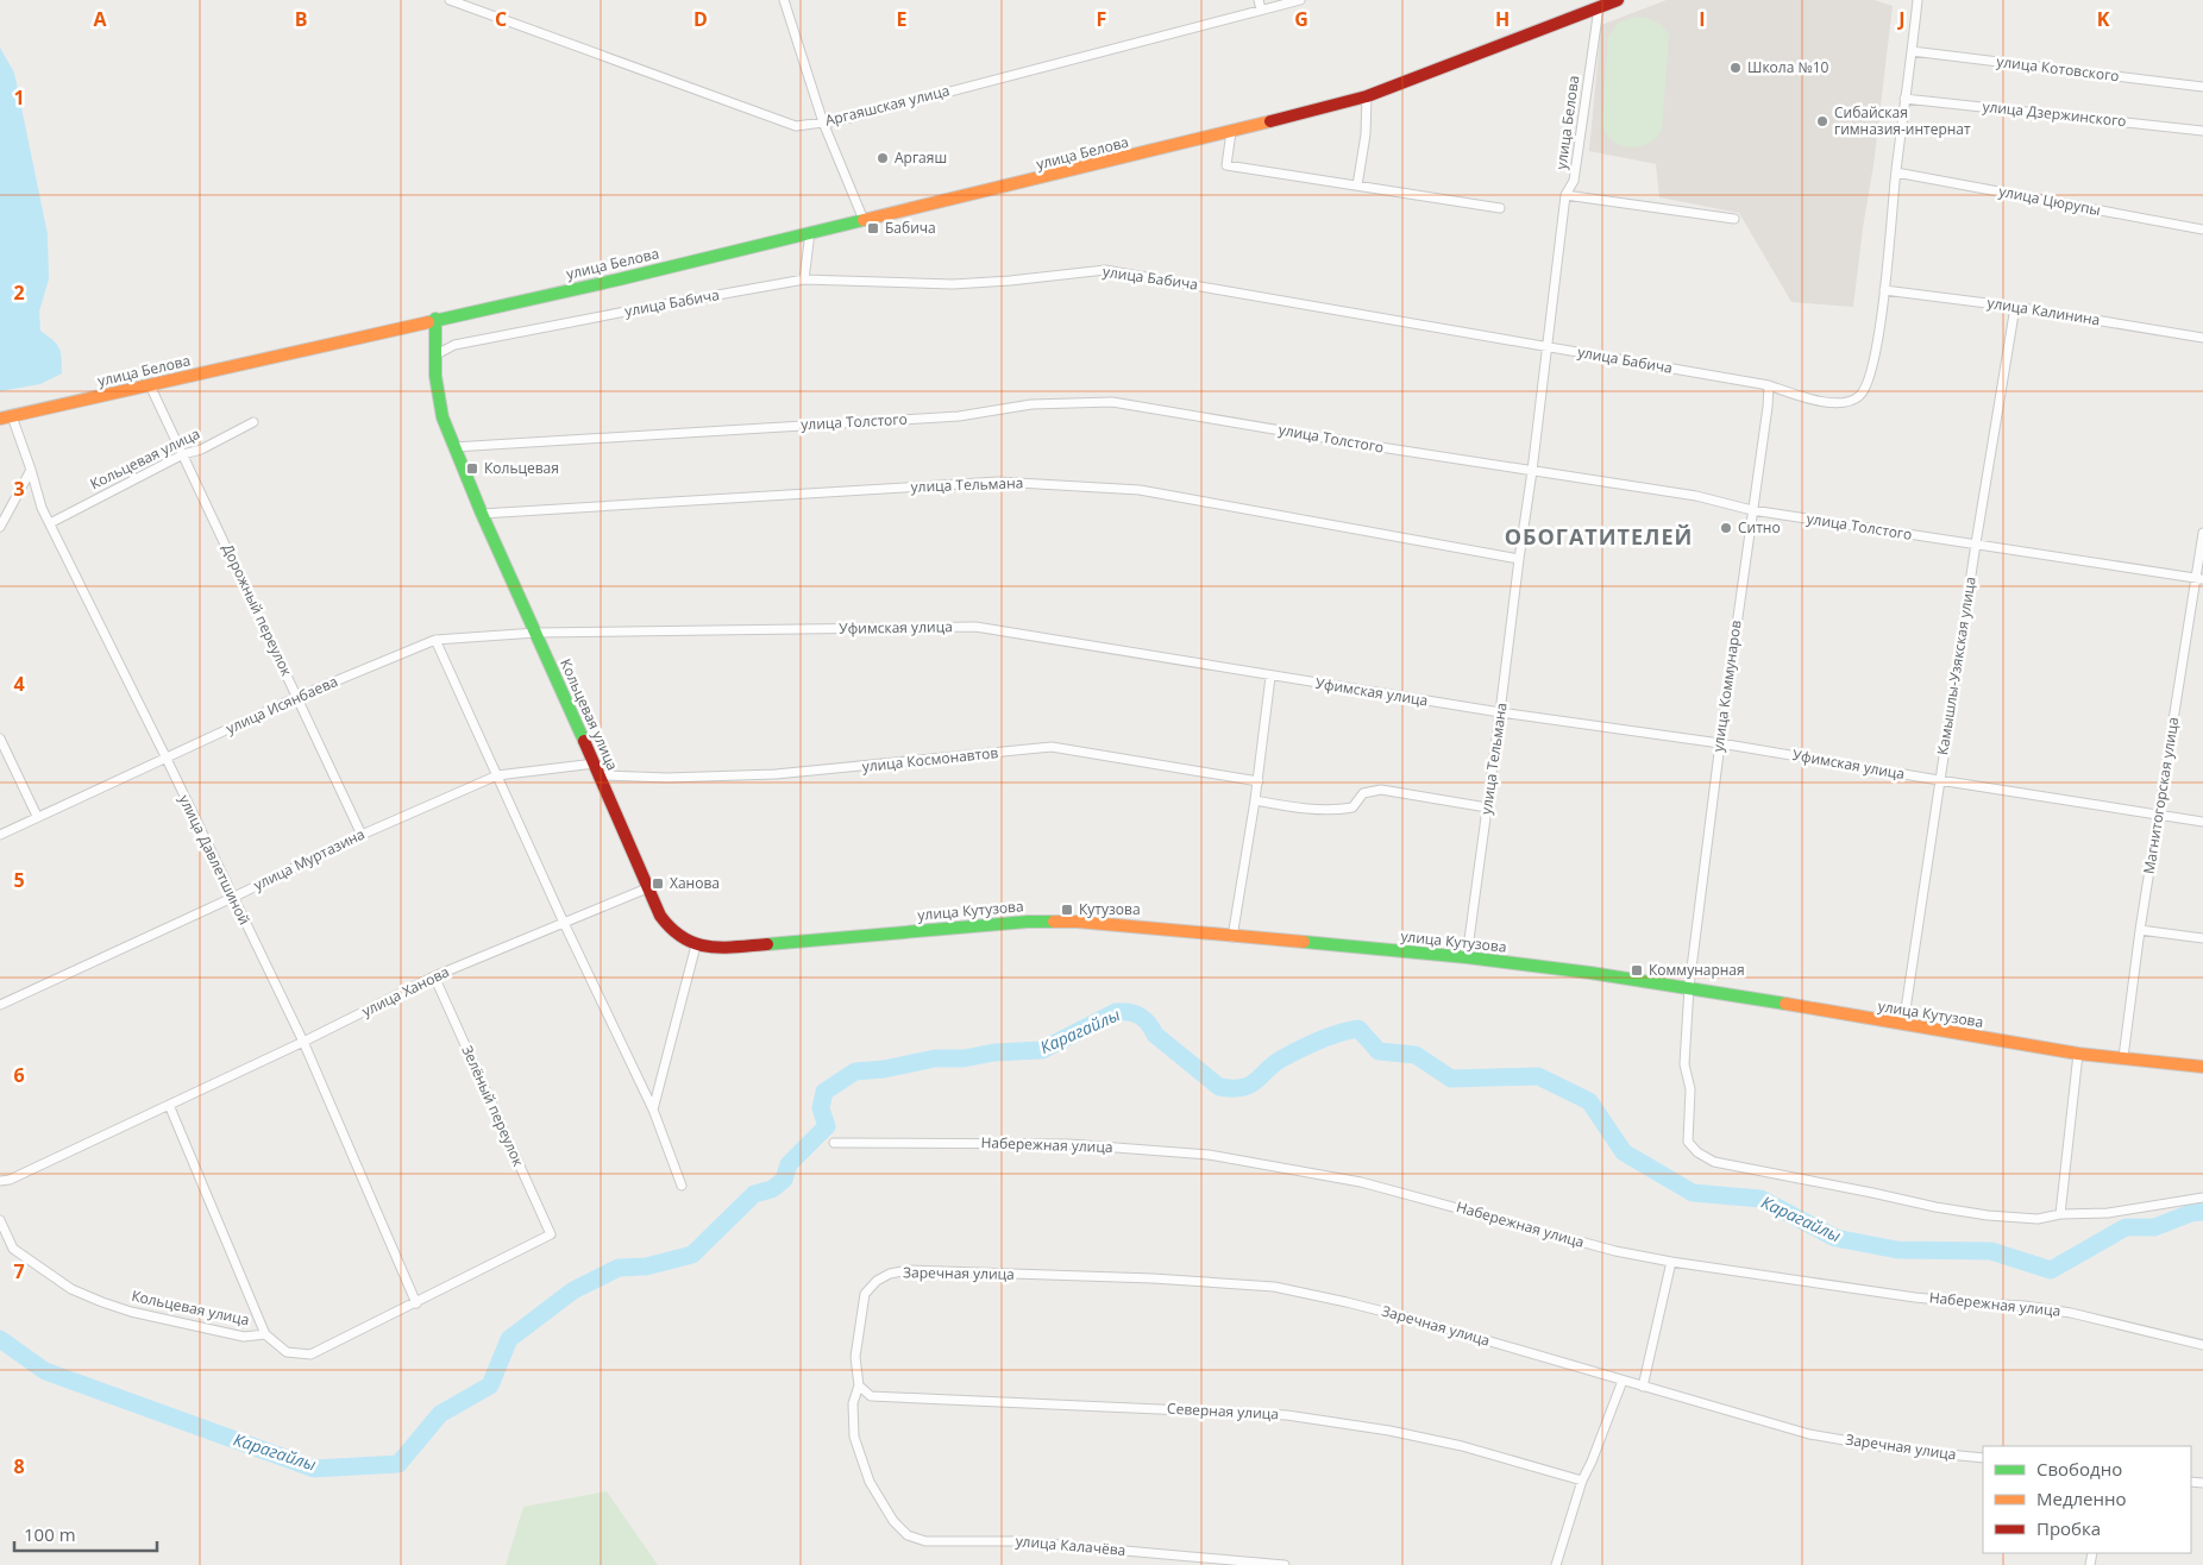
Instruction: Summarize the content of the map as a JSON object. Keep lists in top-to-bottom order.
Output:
{
  "streets": {
    "main road": ["улица Белова", "Кольцевая улица", "улица Кутузова"],
    "street": [
      "улица Котовского",
      "Аргаяшская улица",
      "улица Дзержинского",
      "улица Цюрупы",
      "улица Бабича",
      "улица Калинина",
      "улица Толстого",
      "улица Тельмана",
      "Дорожный переулок",
      "Уфимская улица",
      "Камышлы-Узякская улица",
      "улица Коммунаров",
      "улица Исянбаева",
      "улица Космонавтов",
      "Магнитогорская улица",
      "улица Давлетшиной",
      "улица Муртазина",
      "улица Ханова",
      "Зелёный переулок",
      "Набережная улица",
      "Заречная улица",
      "Северная улица",
      "улица Калачёва"
    ]
  },
  "crossings": [
    ["улица Белова", "улица Бабича"],
    ["улица Белова", "Кольцевая улица"],
    ["улица Белова", "улица Тельмана"],
    ["улица Белова", "Дорожный переулок"],
    ["улица Белова", "улица Давлетшиной"],
    ["улица Бабича", "улица Калинина"],
    ["улица Бабича", "Кольцевая улица"],
    ["улица Бабича", "улица Тельмана"],
    ["улица Бабича", "улица Коммунаров"],
    ["улица Калинина", "Камышлы-Узякская улица"],
    ["улица Толстого", "Кольцевая улица"],
    ["улица Толстого", "улица Тельмана"],
    ["улица Толстого", "Камышлы-Узякская улица"],
    ["улица Толстого", "улица Коммунаров"],
    ["улица Толстого", "Магнитогорская улица"],
    ["Кольцевая улица", "улица Тельмана"],
    ["Кольцевая улица", "Дорожный переулок"],
    ["Кольцевая улица", "Уфимская улица"],
    ["Кольцевая улица", "улица Исянбаева"],
    ["Кольцевая улица", "улица Космонавтов"],
    ["Кольцевая улица", "улица Давлетшиной"],
    ["Кольцевая улица", "улица Муртазина"],
    ["Кольцевая улица", "улица Кутузова"],
    ["Кольцевая улица", "улица Ханова"],
    ["Кольцевая улица", "Зелёный переулок"],
    ["улица Тельмана", "Уфимская улица"],
    ["улица Тельмана", "улица Кутузова"],
    ["Дорожный переулок", "улица Исянбаева"],
    ["Дорожный переулок", "улица Муртазина"],
    ["Уфимская улица", "Камышлы-Узякская улица"],
    ["Уфимская улица", "улица Коммунаров"],
    ["Уфимская улица", "улица Исянбаева"],
    ["Уфимская улица", "Магнитогорская улица"],
    ["Камышлы-Узякская улица", "улица Кутузова"],
    ["улица Коммунаров", "улица Кутузова"],
    ["улица Исянбаева", "улица Давлетшиной"],
    ["Магнитогорская улица", "улица Кутузова"],
    ["улица Давлетшиной", "улица Муртазина"],
    ["улица Давлетшиной", "улица Ханова"],
    ["улица Ханова", "Зелёный переулок"],
    ["Заречная улица", "Северная улица"],
    ["Заречная улица", "улица Калачёва"],
    ["Северная улица", "улица Калачёва"]
  ],
  "districts": ["ОБОГАТИТЕЛЕЙ"],
  "water": ["Карагайлы"],
  "places": {
    "other": [
      "Школа №10",
      "Сибайская гимназия-интернат",
      "Аргаяш",
      "Ситно"
    ],
    "transit": [
      "Бабича",
      "Кольцевая",
      "Ханова",
      "Кутузова",
      "Коммунарная"
    ]
  },
  "legend": ["Свободно", "Медленно", "Пробка"],
  "scale_bar": "100 m",
  "grid": {
    "columns": [
      "A",
      "B",
      "C",
      "D",
      "E",
      "F",
      "G",
      "H",
      "I",
      "J",
      "K"
    ],
    "rows": [
      "1",
      "2",
      "3",
      "4",
      "5",
      "6",
      "7",
      "8"
    ]
  }
}
